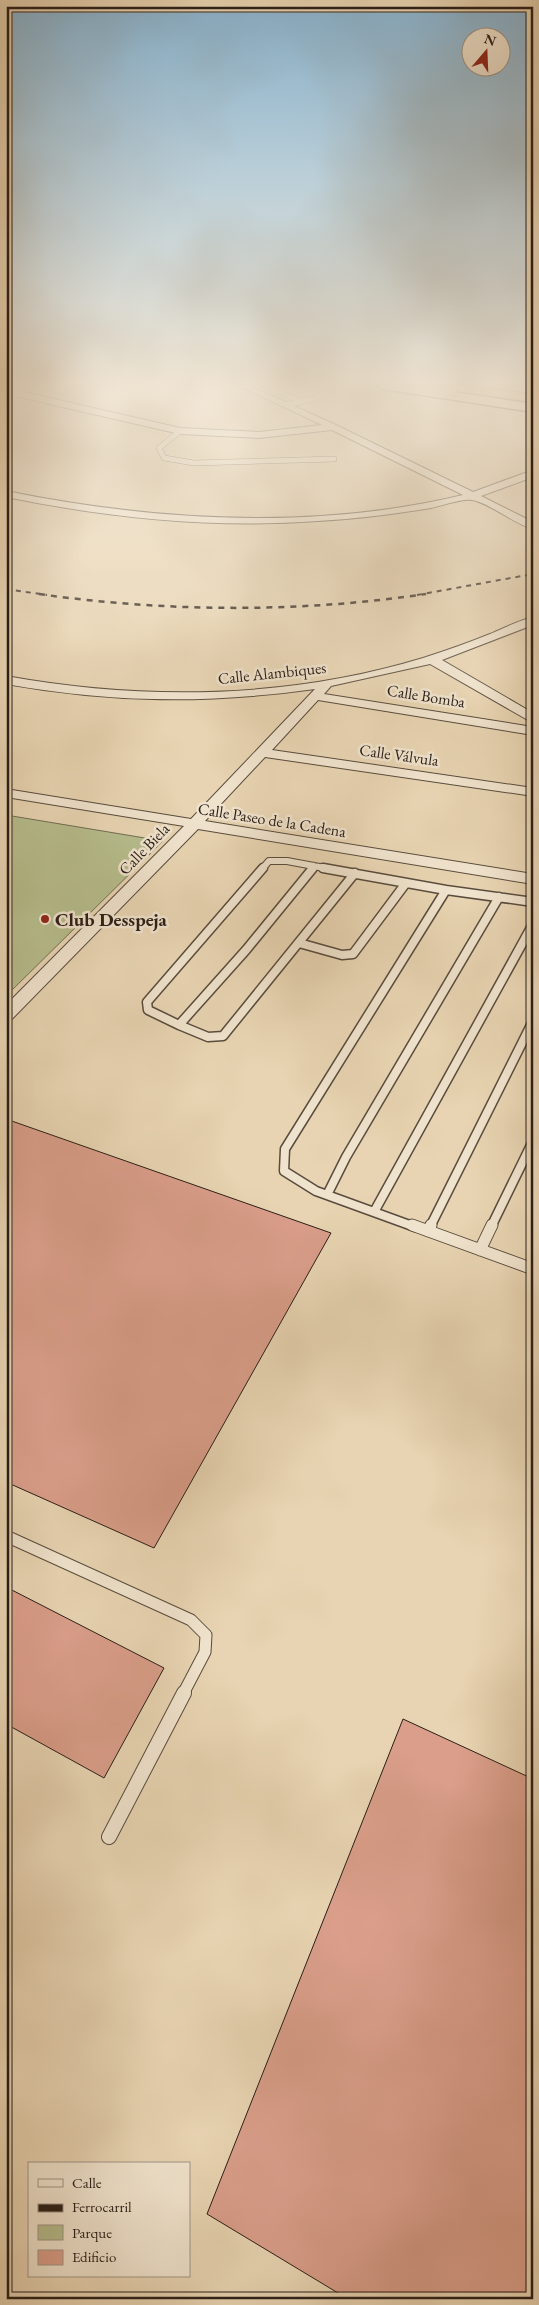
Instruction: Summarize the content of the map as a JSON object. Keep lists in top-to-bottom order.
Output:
{
  "streets": {
    "street": [
      "Calle Alambiques",
      "Calle Bomba",
      "Calle Válvula",
      "Calle Paseo de la Cadena",
      "Calle Biela"
    ]
  },
  "crossings": [
    ["Calle Alambiques", "Calle Biela"],
    ["Calle Bomba", "Calle Biela"],
    ["Calle Válvula", "Calle Biela"],
    ["Calle Paseo de la Cadena", "Calle Biela"]
  ],
  "places": ["Club Desspeja"],
  "legend": [
    "Calle",
    "Ferrocarril",
    "Parque",
    "Edificio"
  ],
  "north": "top"
}
